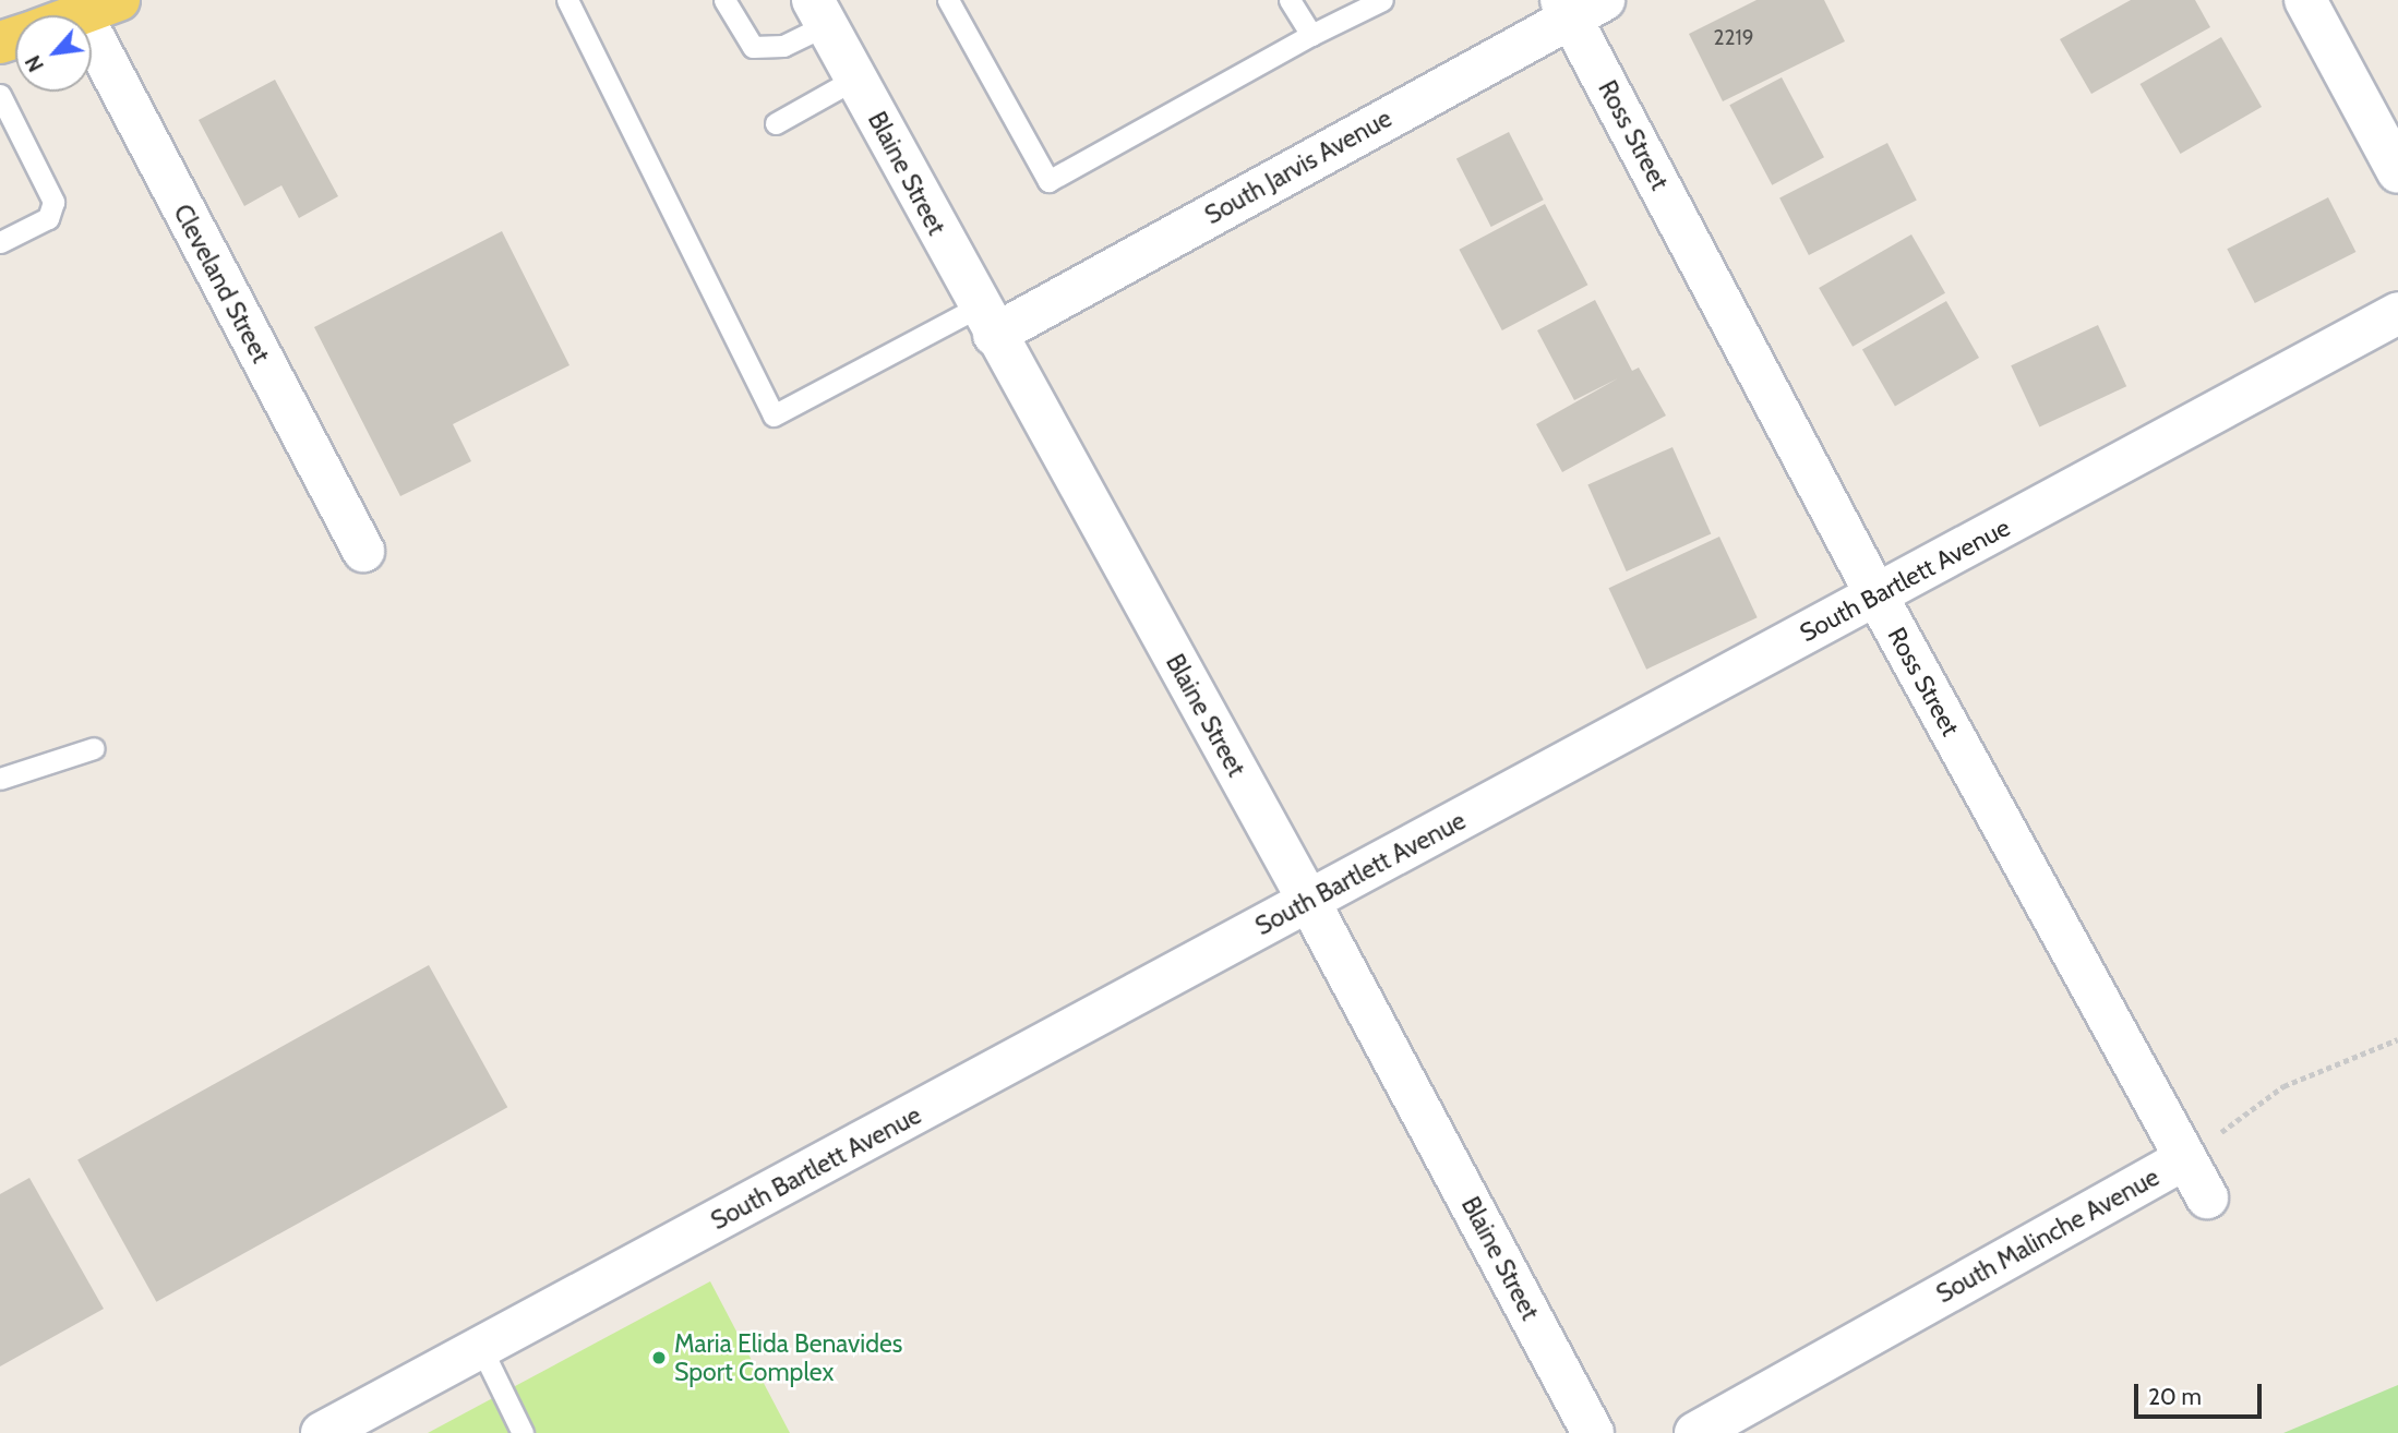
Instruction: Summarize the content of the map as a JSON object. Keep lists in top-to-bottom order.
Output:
{
  "streets": {
    "street": [
      "Ross Street",
      "South Jarvis Avenue",
      "Blaine Street",
      "Cleveland Street",
      "South Bartlett Avenue",
      "South Malinche Avenue"
    ]
  },
  "crossings": [
    ["Ross Street", "South Jarvis Avenue"],
    ["Ross Street", "South Bartlett Avenue"],
    ["Ross Street", "South Malinche Avenue"],
    ["South Jarvis Avenue", "Blaine Street"],
    ["Blaine Street", "South Bartlett Avenue"]
  ],
  "places": ["Maria Elida Benavides Sport Complex"],
  "house_numbers": ["2219"],
  "scale_bar": "20 m",
  "north": "bottom left"
}
